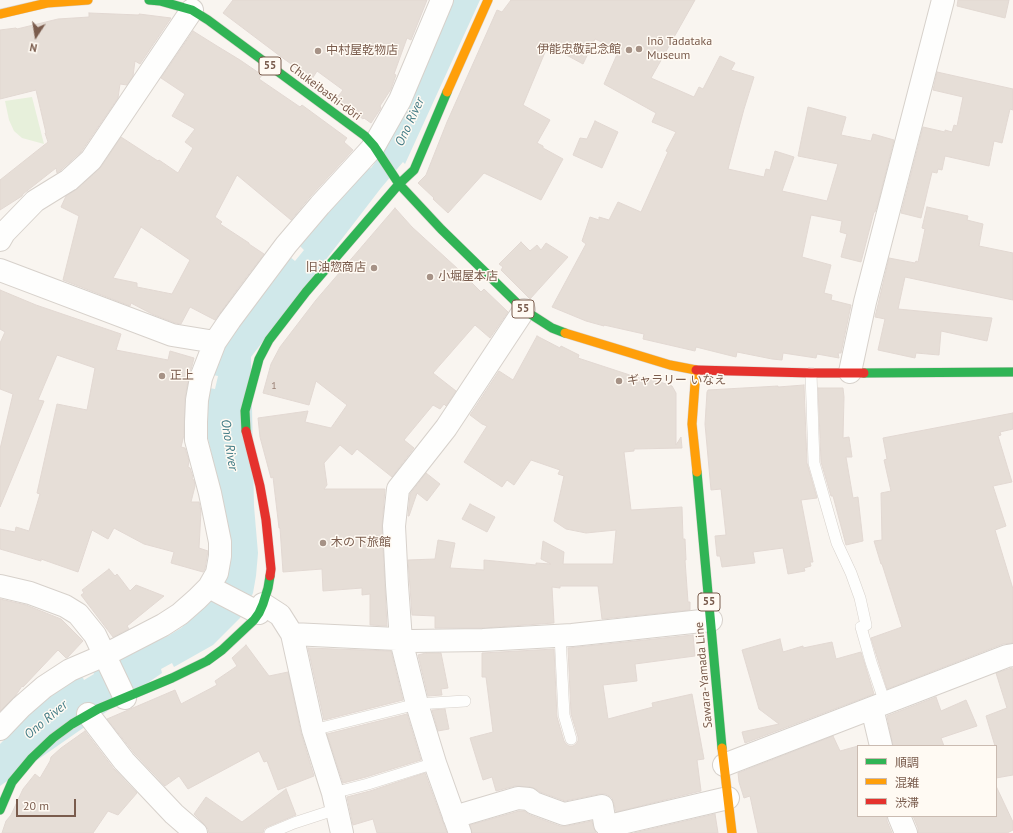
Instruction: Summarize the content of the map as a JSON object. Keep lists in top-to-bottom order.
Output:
{
  "streets": {
    "street": ["55", "Chukeibashi-dōri", "Sawara-Yamada Line"]
  },
  "crossings": [
    ["55", "Chukeibashi-dōri"],
    ["55", "Sawara-Yamada Line"]
  ],
  "water": ["Ono River"],
  "places": [
    "Inō Tadataka Museum",
    "伊能忠敬記念館",
    "中村屋乾物店",
    "旧油惣商店",
    "小堀屋本店",
    "正上",
    "ギャラリー いなえ",
    "木の下旅館"
  ],
  "house_numbers": ["1"],
  "legend": ["順調", "混雑", "渋滞"],
  "scale_bar": "20 m",
  "north": "bottom"
}
